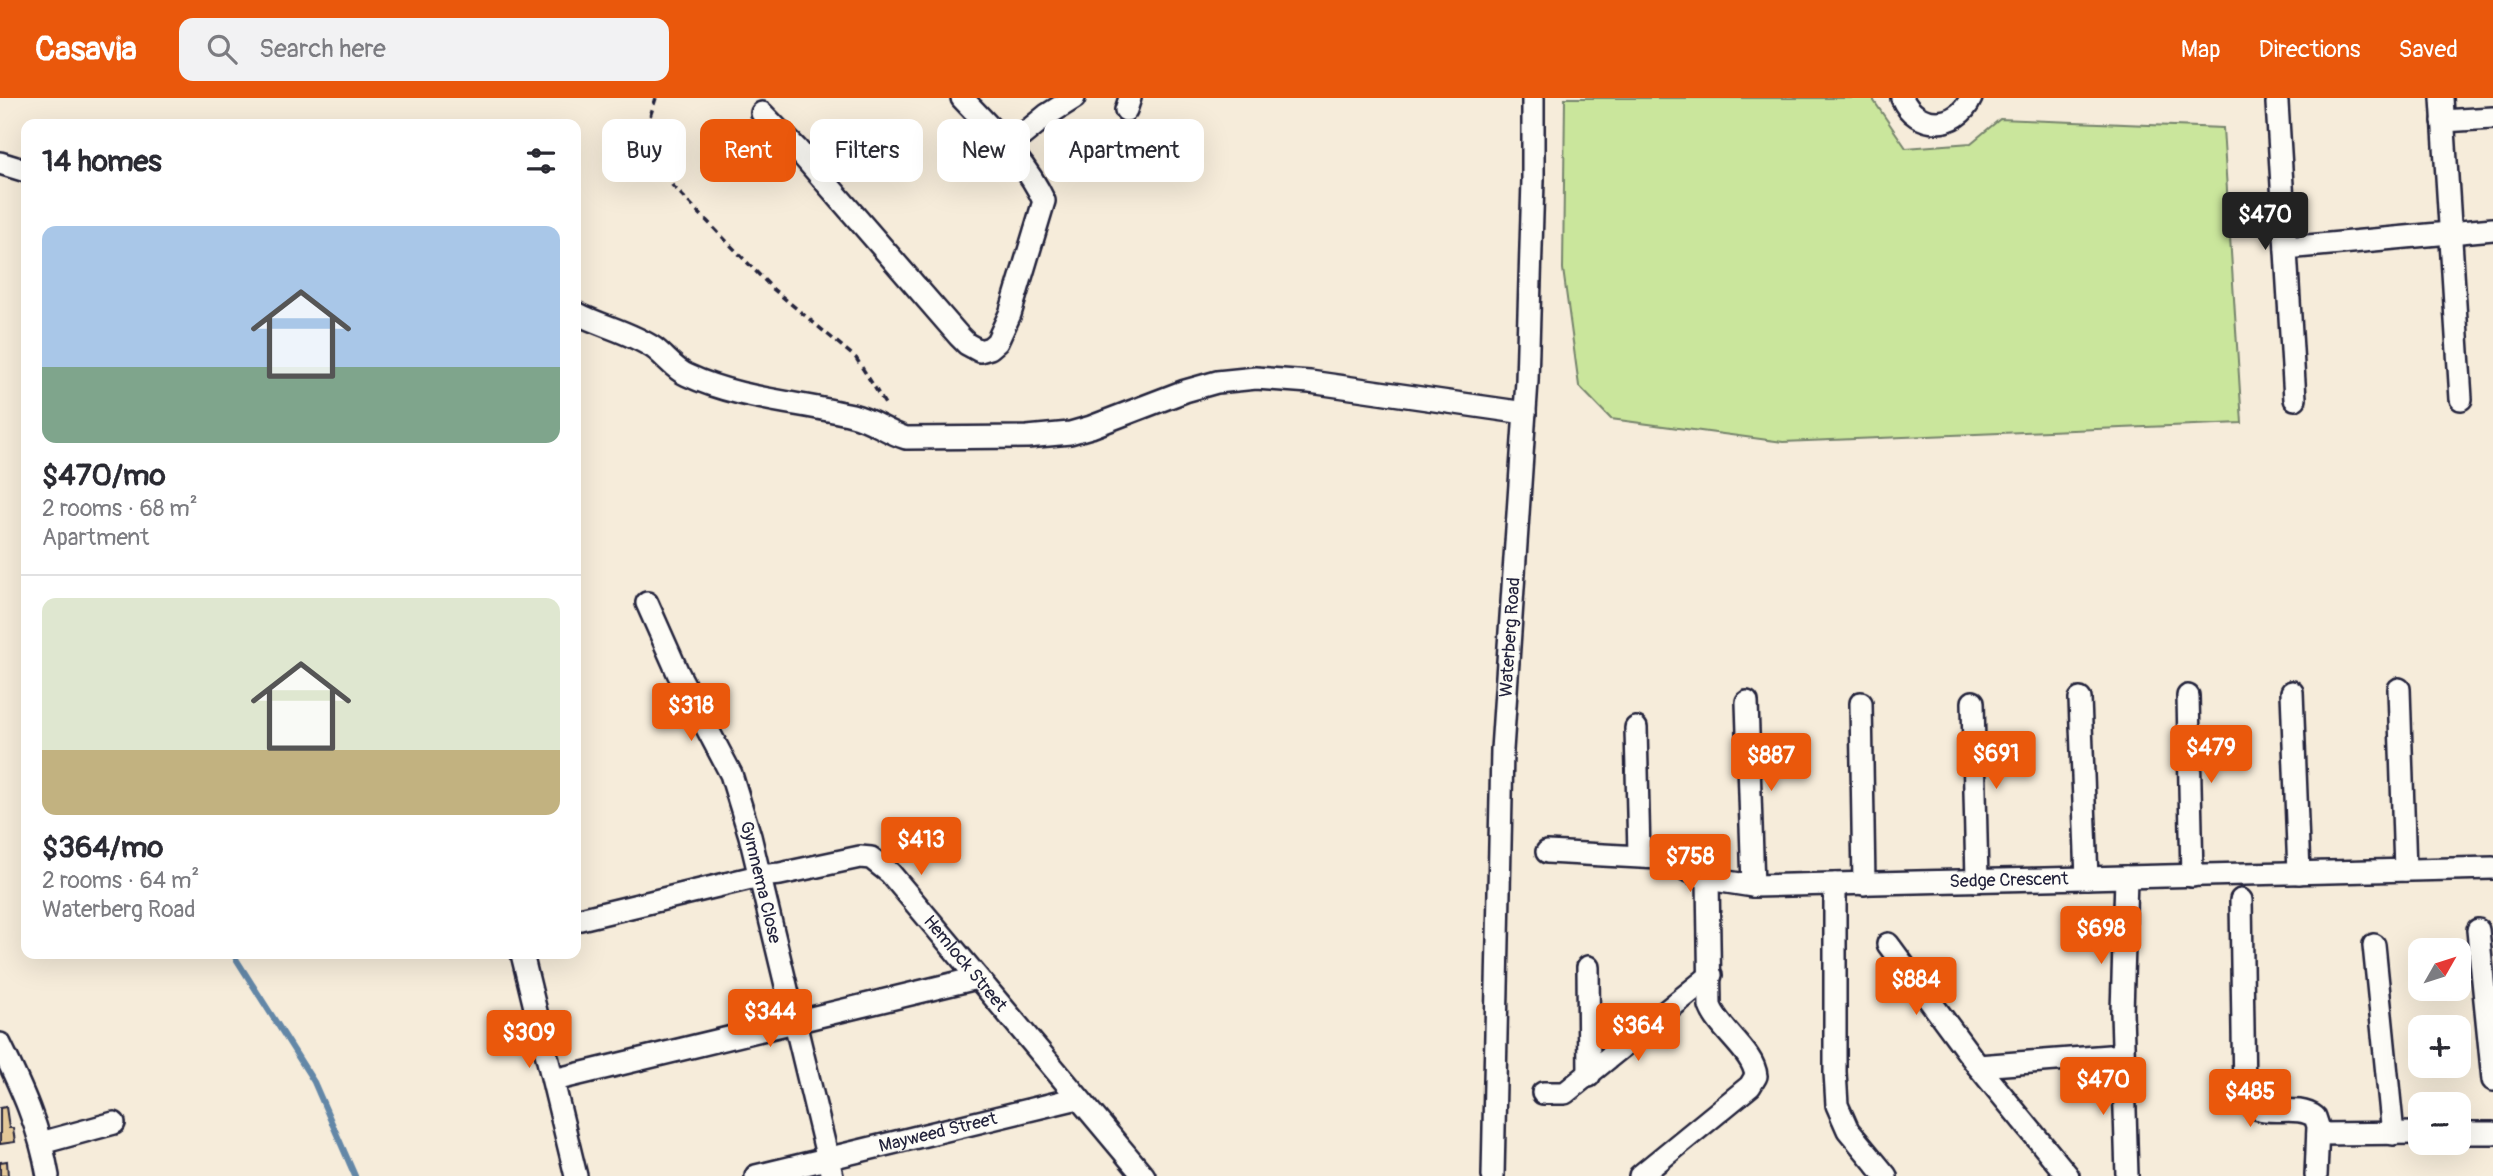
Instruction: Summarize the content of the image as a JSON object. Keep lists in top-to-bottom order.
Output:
{
  "streets": {
    "street": [
      "Waterberg Road",
      "Sedge Crescent",
      "Gymnema Close",
      "Hemlock Street",
      "Mayweed Street"
    ]
  },
  "crossings": [
    ["Gymnema Close", "Hemlock Street"],
    ["Gymnema Close", "Mayweed Street"],
    ["Hemlock Street", "Mayweed Street"]
  ],
  "north": "top right",
  "page": {
    "header": "Casavia",
    "search": "Search here",
    "nav": ["Map", "Directions", "Saved"],
    "chip": [
      "Buy",
      "Rent",
      "Filters",
      "New",
      "Apartment"
    ],
    "heading": "14 homes",
    "price": [
      "$470",
      "$318",
      "$479",
      "$691",
      "$887",
      "$413",
      "$758",
      "$698",
      "$884",
      "$344",
      "$364",
      "$309",
      "$470",
      "$485"
    ],
    "list": [
      {
        "name": "$470/mo",
        "note": "2 rooms · 68 m² · Apartment"
      },
      {
        "name": "$364/mo",
        "note": "2 rooms · 64 m² · Waterberg Road"
      }
    ],
    "map_buttons": ["+", "−"]
  }
}
